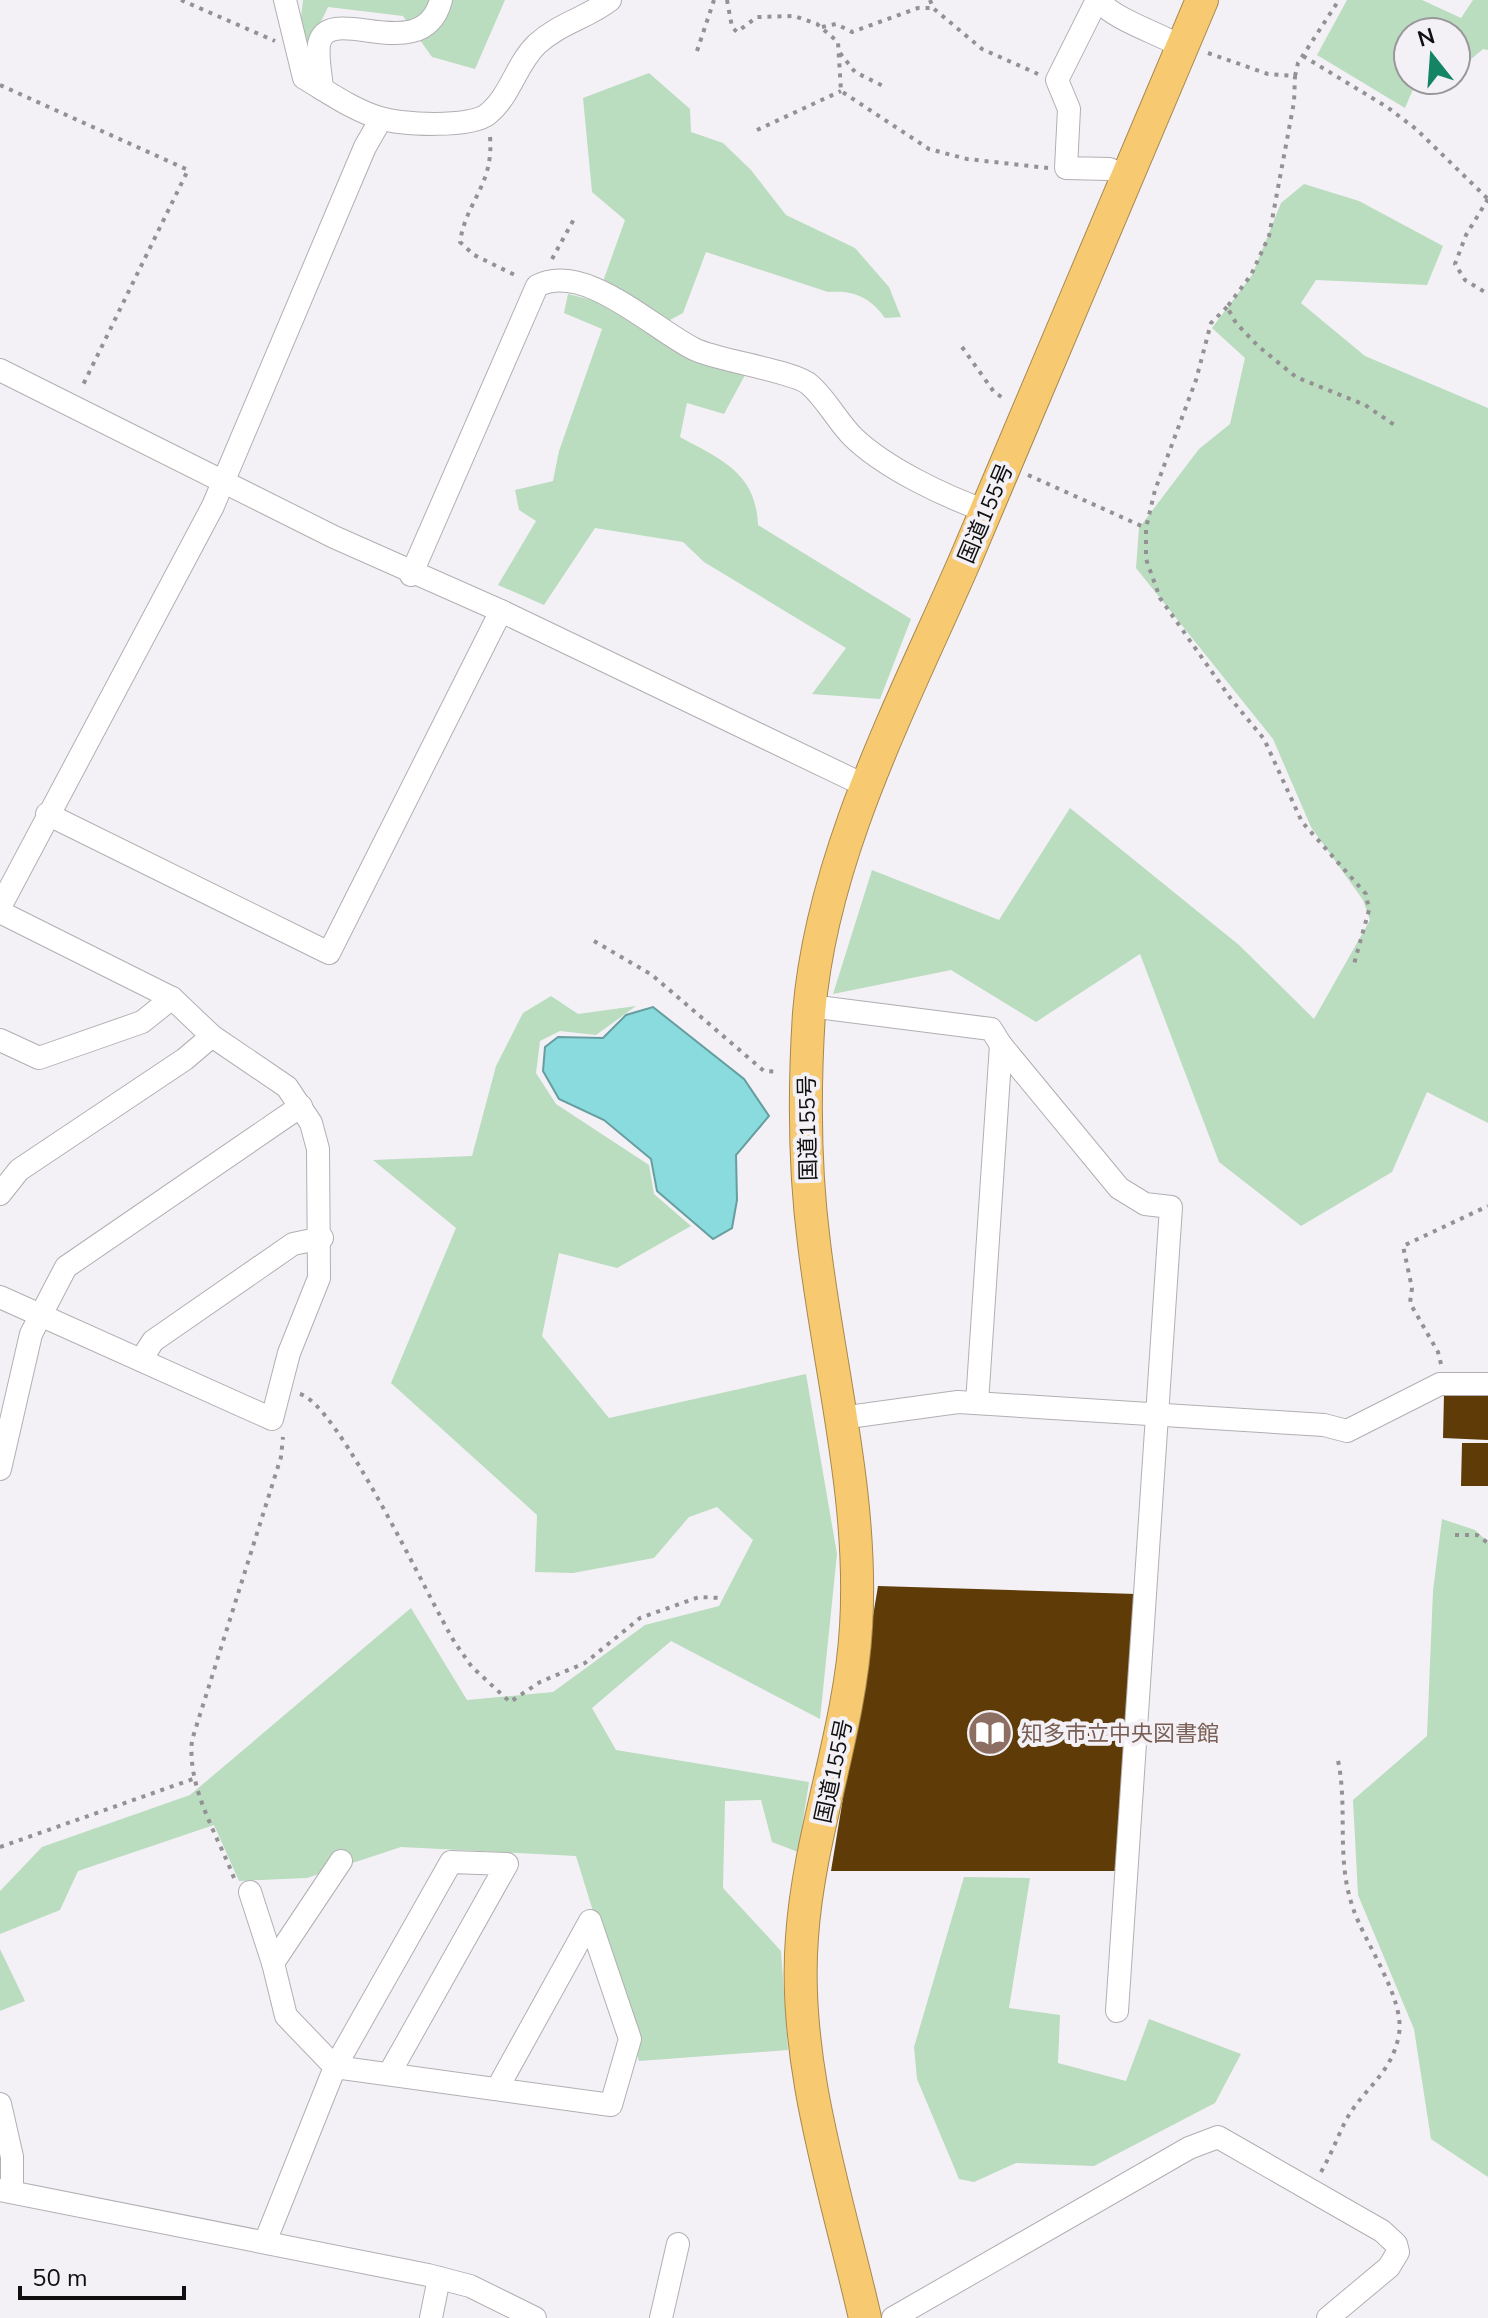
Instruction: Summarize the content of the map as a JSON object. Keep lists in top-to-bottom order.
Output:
{
  "streets": {
    "highway": ["国道155号"]
  },
  "places": {
    "library": ["知多市立中央図書館"]
  },
  "scale_bar": "50 m",
  "north": "top"
}
